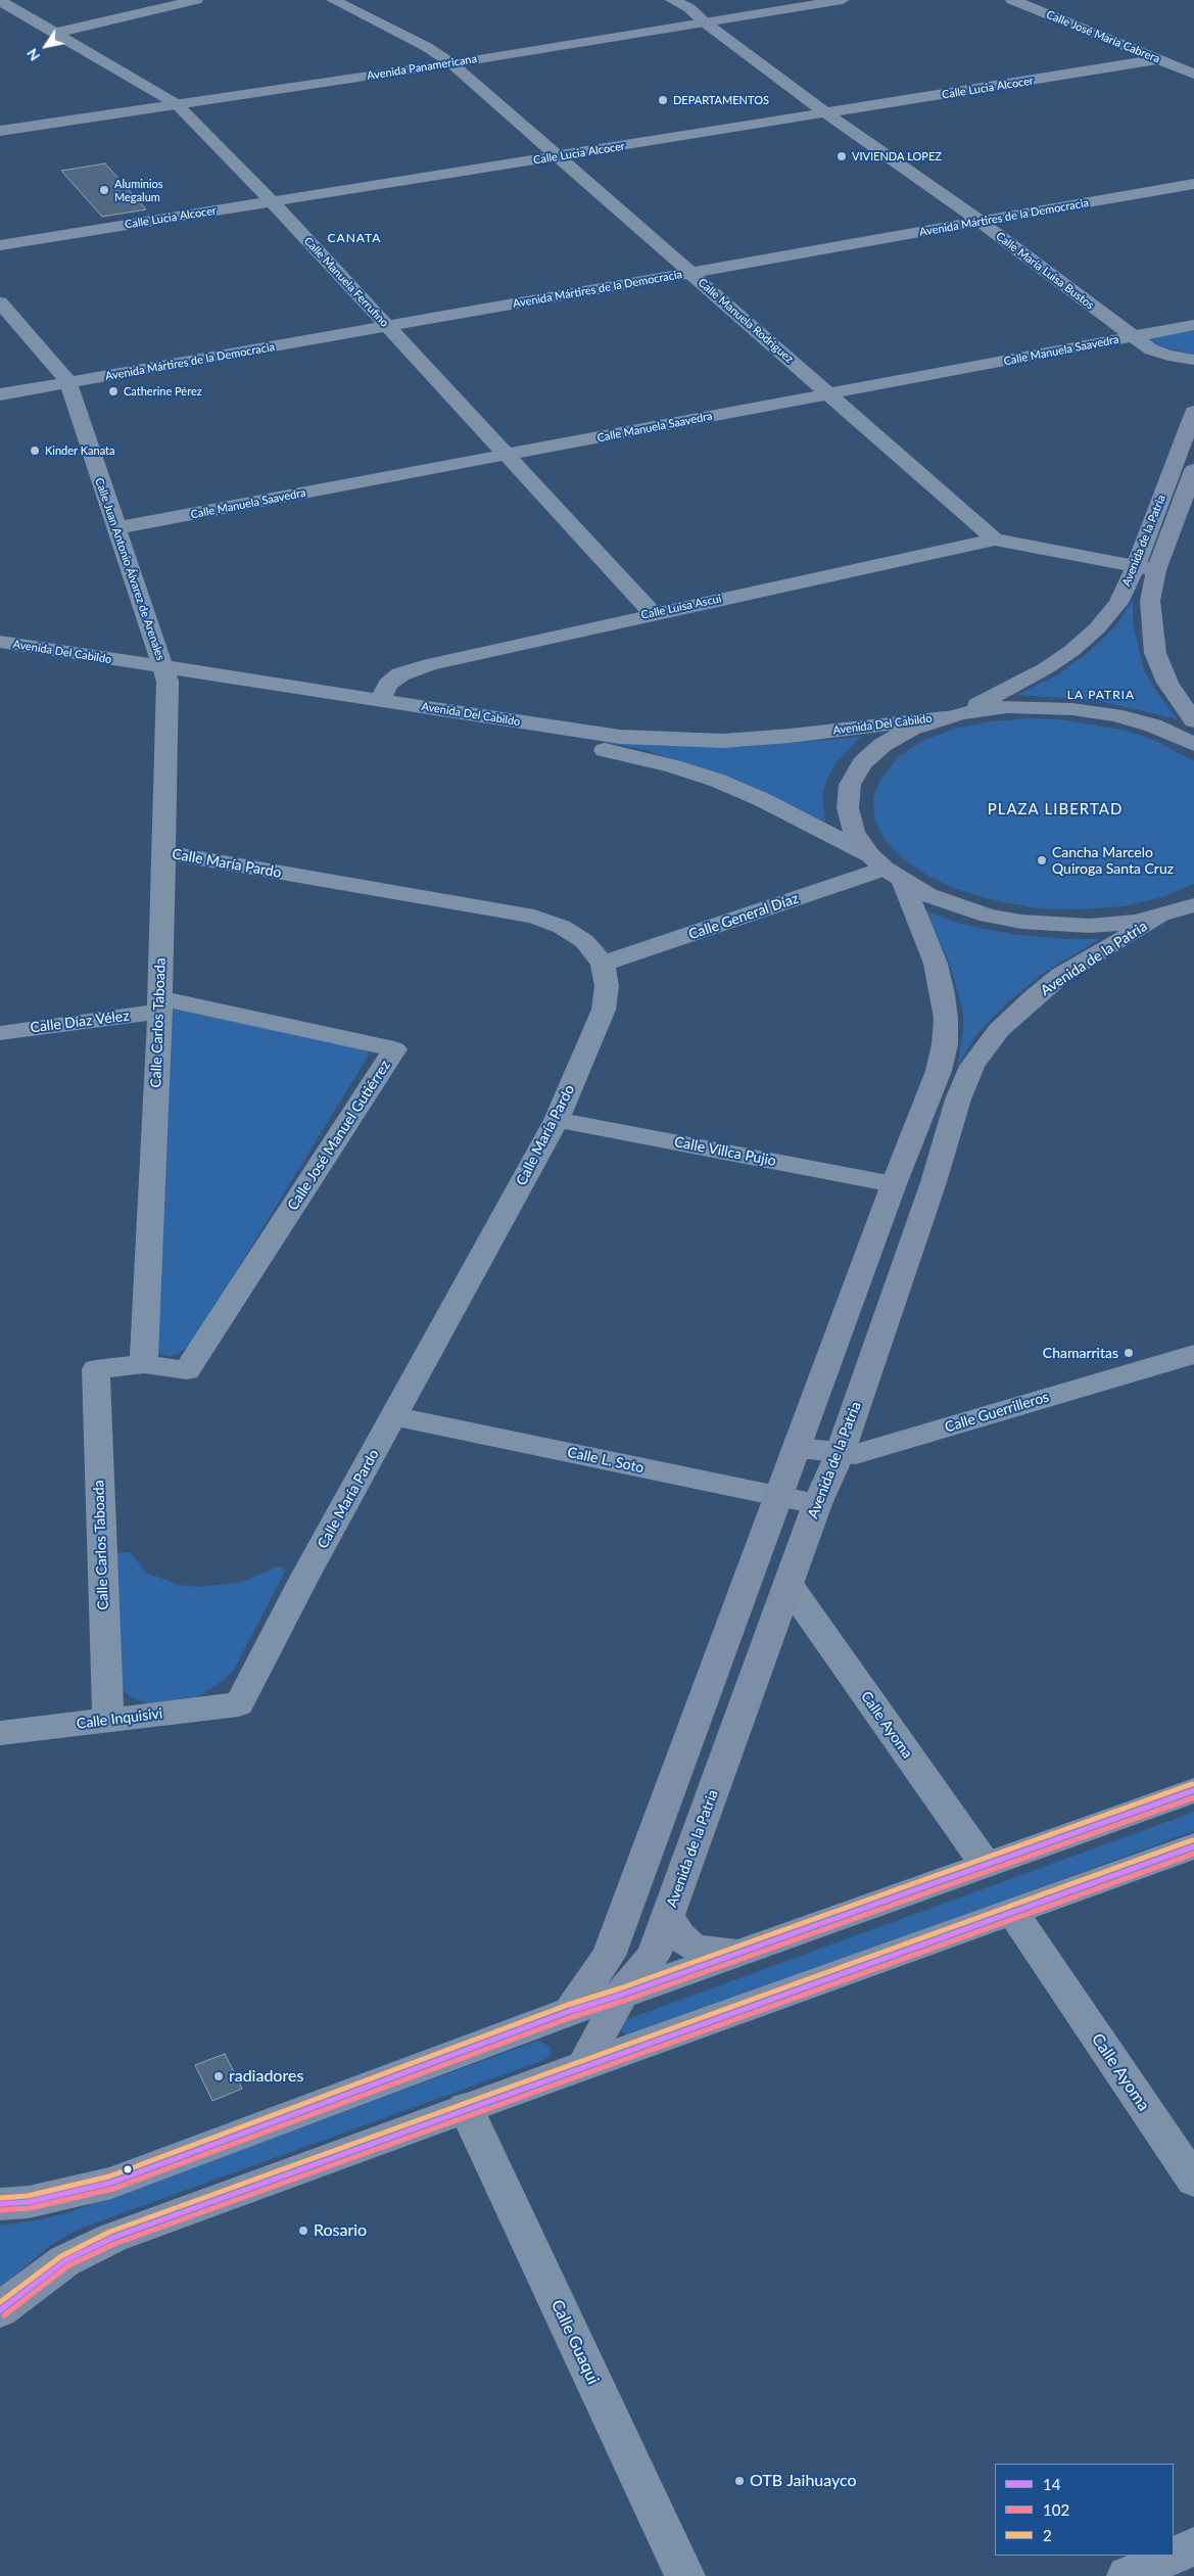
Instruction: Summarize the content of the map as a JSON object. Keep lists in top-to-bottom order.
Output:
{
  "streets": {
    "main road": ["Avenida Panamericana", "Avenida de la Patria"],
    "street": [
      "Calle José María Cabrera",
      "Calle Lucia Alcocer",
      "Avenida Mártires de la Democracia",
      "Calle María Luisa Bustos",
      "Calle Manuela Ferrufino",
      "Calle Manuela Rodriguez",
      "Calle Manuela Saavedra",
      "Calle Juan Antonio Álvarez de Arenales",
      "Calle Luisa Ascui",
      "Avenida Del Cabildo",
      "Calle María Pardo",
      "Calle General Díaz",
      "Calle Díaz Vélez",
      "Calle Carlos Taboada",
      "Calle José Manuel Gutiérrez",
      "Calle Villca Pujio",
      "Calle Guerrilleros",
      "Calle L. Soto",
      "Calle Inquisivi",
      "Calle Ayoma",
      "Calle Guaqui"
    ]
  },
  "crossings": [
    ["Calle José María Cabrera", "Calle Lucia Alcocer"],
    ["Avenida Panamericana", "Calle María Luisa Bustos"],
    ["Avenida Panamericana", "Calle Manuela Ferrufino"],
    ["Avenida Panamericana", "Calle Manuela Rodriguez"],
    ["Calle Lucia Alcocer", "Calle María Luisa Bustos"],
    ["Calle Lucia Alcocer", "Calle Manuela Ferrufino"],
    ["Calle Lucia Alcocer", "Calle Manuela Rodriguez"],
    ["Avenida Mártires de la Democracia", "Calle María Luisa Bustos"],
    ["Avenida Mártires de la Democracia", "Calle Manuela Ferrufino"],
    ["Avenida Mártires de la Democracia", "Calle Manuela Rodriguez"],
    ["Avenida Mártires de la Democracia", "Calle Juan Antonio Álvarez de Arenales"],
    ["Calle María Luisa Bustos", "Calle Manuela Saavedra"],
    ["Calle Manuela Ferrufino", "Calle Manuela Saavedra"],
    ["Calle Manuela Ferrufino", "Calle Luisa Ascui"],
    ["Calle Manuela Rodriguez", "Calle Manuela Saavedra"],
    ["Calle Manuela Rodriguez", "Calle Luisa Ascui"],
    ["Calle Manuela Saavedra", "Calle Juan Antonio Álvarez de Arenales"],
    ["Avenida de la Patria", "Avenida Del Cabildo"],
    ["Avenida de la Patria", "Calle Guerrilleros"],
    ["Avenida de la Patria", "Calle L. Soto"],
    ["Avenida de la Patria", "Calle Ayoma"],
    ["Calle Juan Antonio Álvarez de Arenales", "Avenida Del Cabildo"],
    ["Calle Juan Antonio Álvarez de Arenales", "Calle Carlos Taboada"],
    ["Calle Luisa Ascui", "Avenida Del Cabildo"],
    ["Avenida Del Cabildo", "Calle General Díaz"],
    ["Avenida Del Cabildo", "Calle Carlos Taboada"],
    ["Calle María Pardo", "Calle General Díaz"],
    ["Calle María Pardo", "Calle Carlos Taboada"],
    ["Calle María Pardo", "Calle Villca Pujio"],
    ["Calle María Pardo", "Calle L. Soto"],
    ["Calle María Pardo", "Calle Inquisivi"],
    ["Calle Díaz Vélez", "Calle Carlos Taboada"],
    ["Calle Díaz Vélez", "Calle José Manuel Gutiérrez"],
    ["Calle Carlos Taboada", "Calle José Manuel Gutiérrez"],
    ["Calle Carlos Taboada", "Calle Inquisivi"]
  ],
  "districts": ["CANATA", "LA PATRIA", "PLAZA LIBERTAD"],
  "places": [
    "DEPARTAMENTOS",
    "VIVIENDA LOPEZ",
    "Aluminios Megalum",
    "Catherine Pérez",
    "Kinder Kanata",
    "Cancha Marcelo Quiroga Santa Cruz",
    "Chamarritas",
    "radiadores",
    "Rosario",
    "OTB Jaihuayco"
  ],
  "lines": ["transit line 2", "transit line 14", "transit line 102"],
  "legend": ["14", "102", "2"],
  "north": "bottom left"
}
